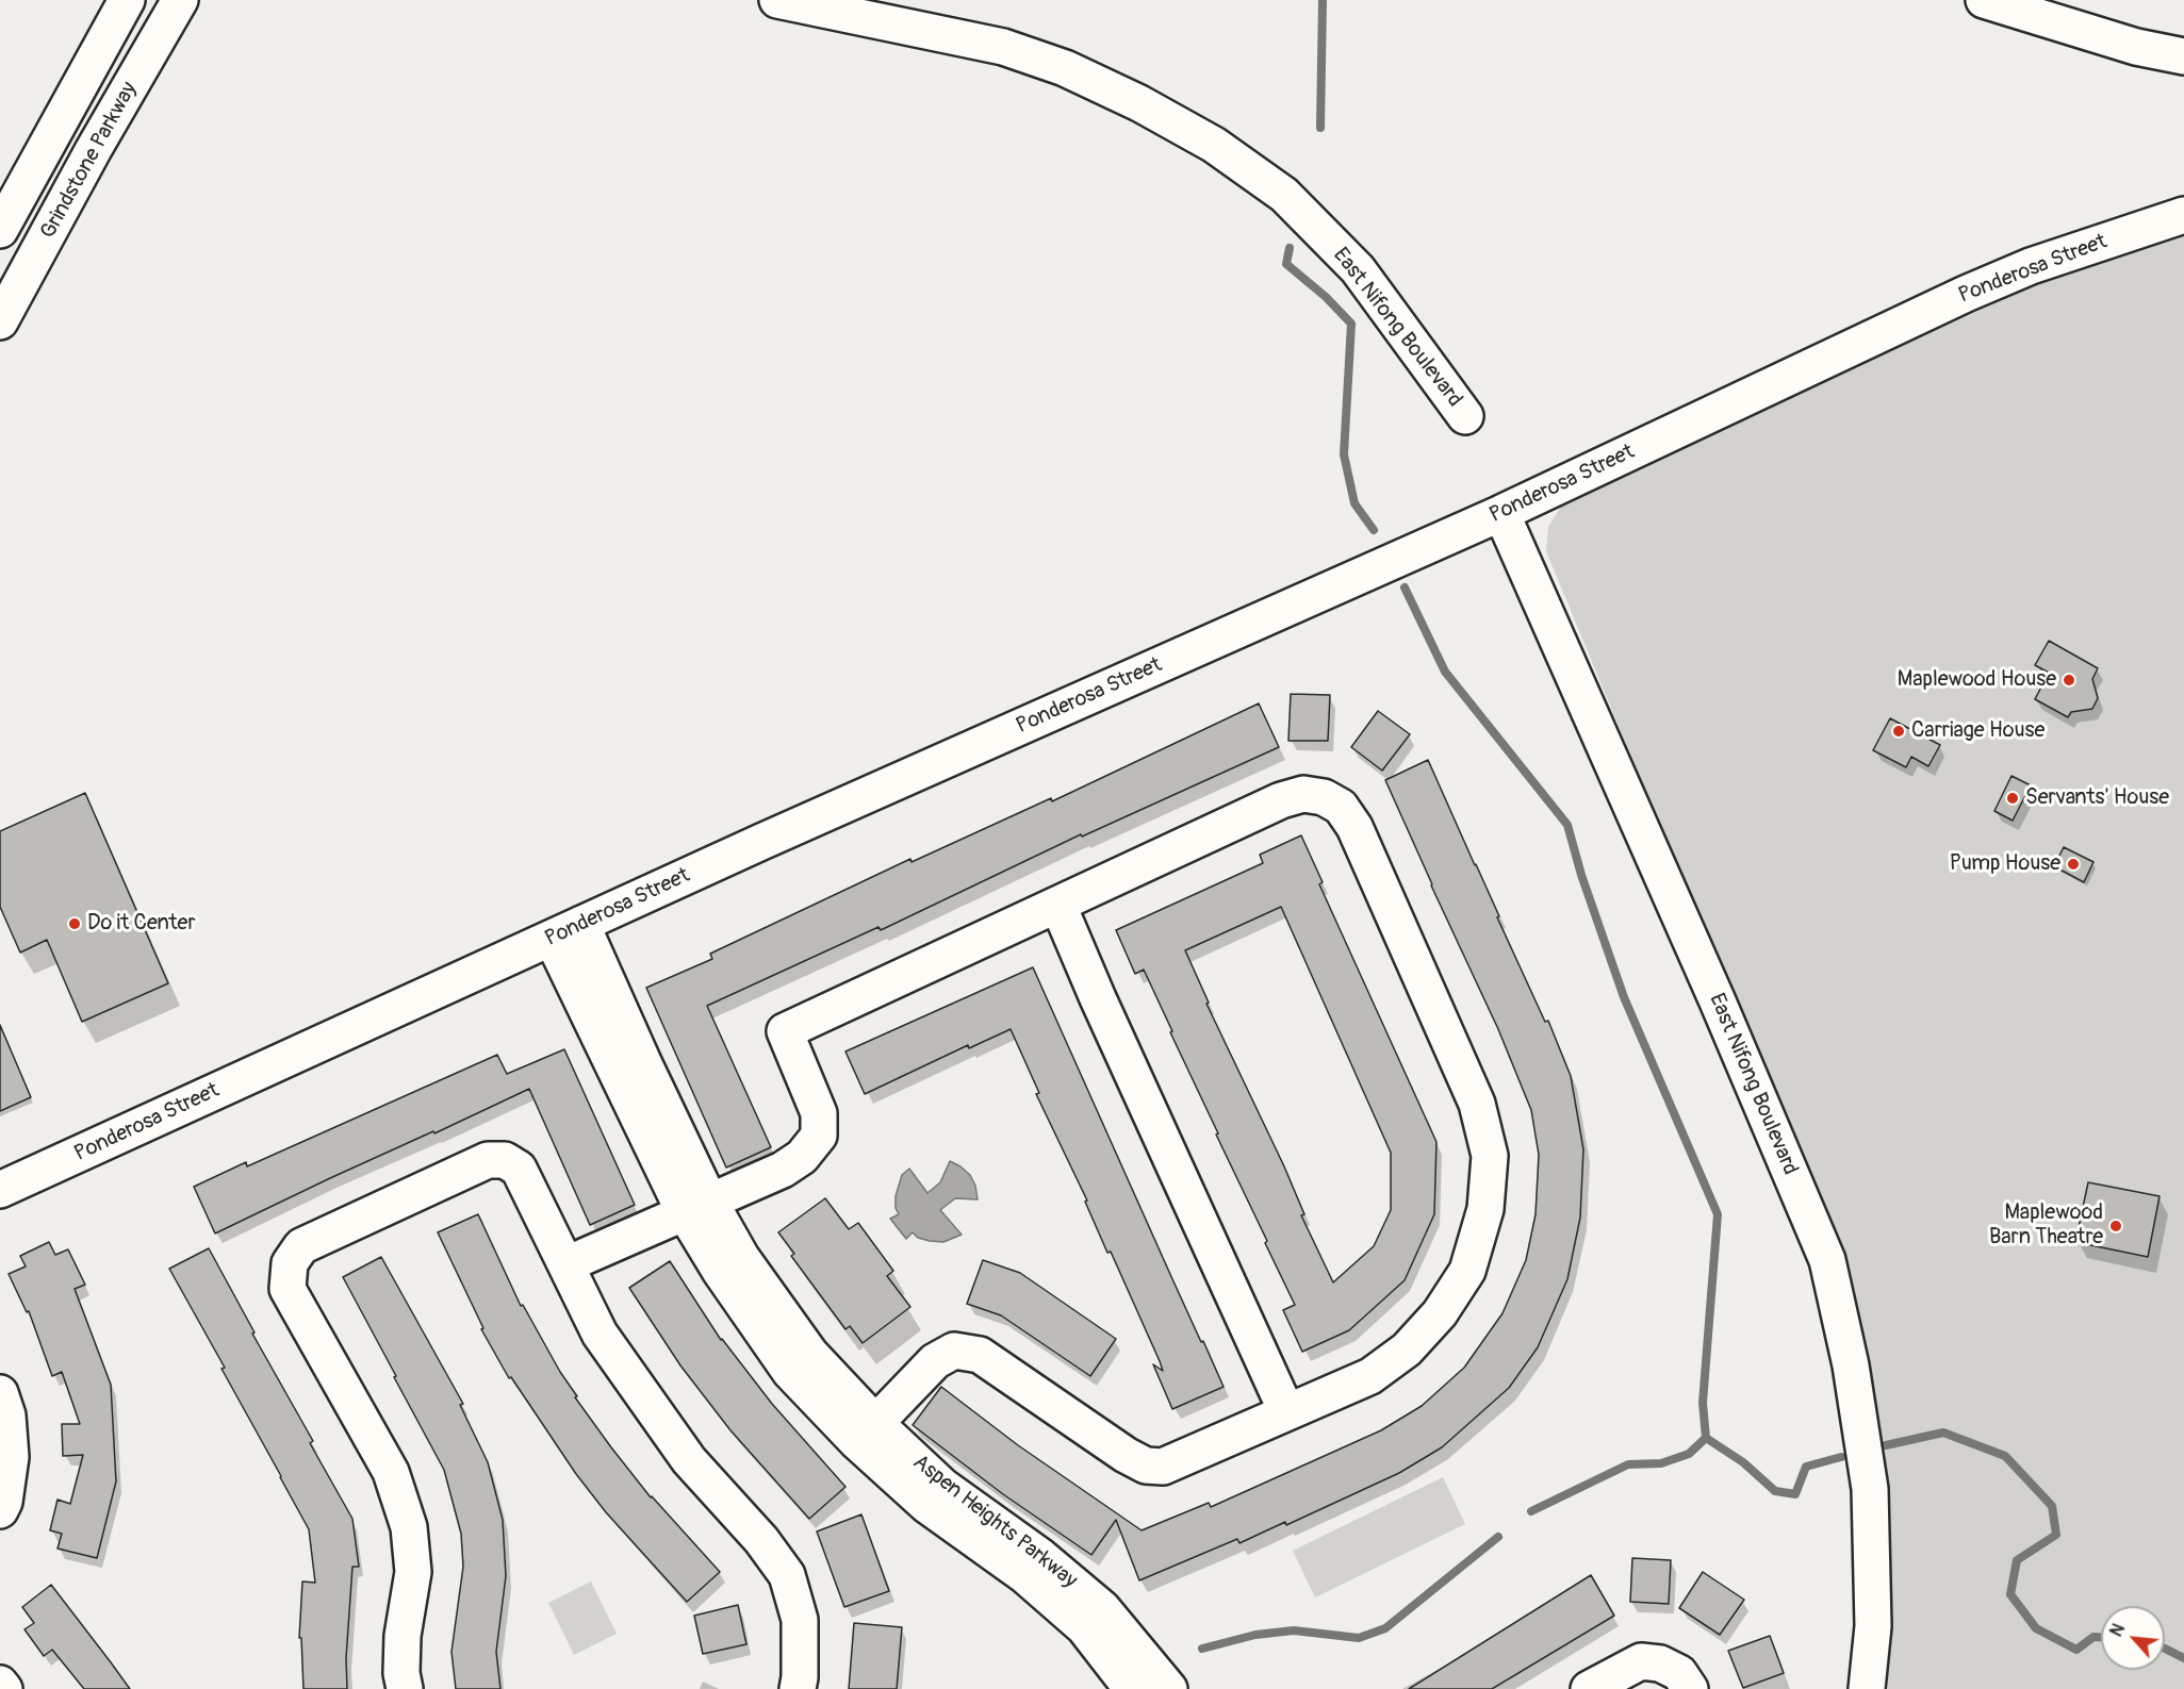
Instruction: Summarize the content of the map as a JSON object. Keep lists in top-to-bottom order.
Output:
{
  "streets": {
    "main road": [
      "Grindstone Parkway",
      "Ponderosa Street",
      "East Nifong Boulevard",
      "Aspen Heights Parkway"
    ]
  },
  "crossings": [
    ["Ponderosa Street", "East Nifong Boulevard"],
    ["Ponderosa Street", "Aspen Heights Parkway"]
  ],
  "places": [
    "Maplewood House",
    "Carriage House",
    "Servants' House",
    "Pump House",
    "Do it Center",
    "Maplewood Barn Theatre"
  ],
  "north": "top left"
}
